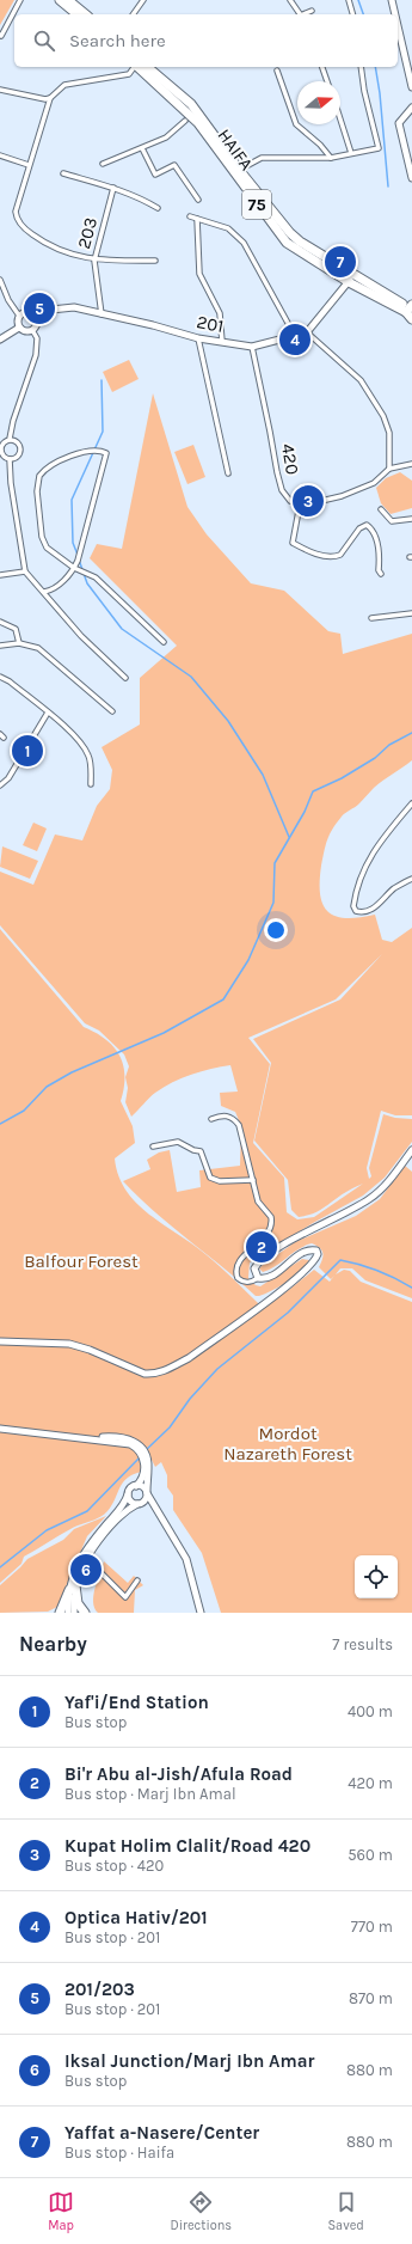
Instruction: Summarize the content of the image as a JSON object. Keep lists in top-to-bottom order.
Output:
{
  "streets": {
    "highway": ["HAIFA", "75"],
    "street": ["203", "201", "420"]
  },
  "crossings": [
    ["HAIFA", "75"],
    ["203", "201"],
    ["201", "420"]
  ],
  "parks": ["Balfour Forest", "Mordot Nazareth Forest"],
  "north": "right",
  "page": {
    "search": "Search here",
    "pins": [
      "7",
      "5",
      "4",
      "3",
      "1",
      "2",
      "6"
    ],
    "heading": ["Nearby", "7 results"],
    "list": [
      {
        "mark": "1",
        "name": "Yaf'i/End Station",
        "note": "Bus stop",
        "value": "400 m"
      },
      {
        "mark": "2",
        "name": "Bi'r Abu al-Jish/Afula Road",
        "note": "Bus stop · Marj Ibn Amal",
        "value": "420 m"
      },
      {
        "mark": "3",
        "name": "Kupat Holim Clalit/Road 420",
        "note": "Bus stop · 420",
        "value": "560 m"
      },
      {
        "mark": "4",
        "name": "Optica Hativ/201",
        "note": "Bus stop · 201",
        "value": "770 m"
      },
      {
        "mark": "5",
        "name": "201/203",
        "note": "Bus stop · 201",
        "value": "870 m"
      },
      {
        "mark": "6",
        "name": "Iksal Junction/Marj Ibn Amar",
        "note": "Bus stop",
        "value": "880 m"
      },
      {
        "mark": "7",
        "name": "Yaffat a-Nasere/Center",
        "note": "Bus stop · Haifa",
        "value": "880 m"
      }
    ],
    "nav": ["Map", "Directions", "Saved"]
  }
}
